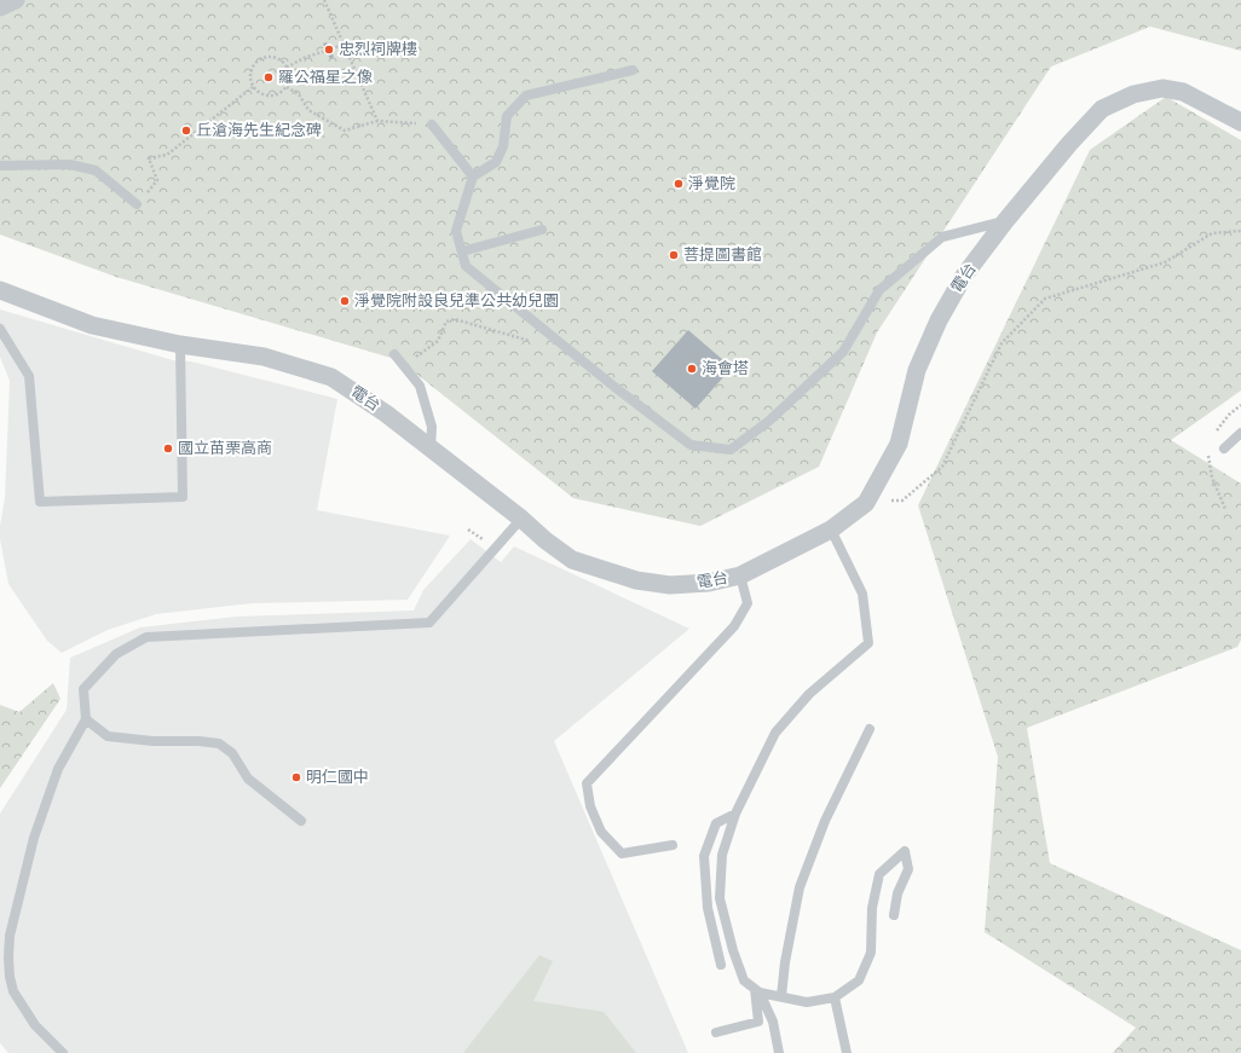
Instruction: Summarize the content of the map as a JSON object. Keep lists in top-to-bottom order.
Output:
{
  "streets": {
    "street": ["電台"]
  },
  "places": [
    "忠烈祠牌樓",
    "羅公福星之像",
    "丘滄海先生紀念碑",
    "淨覺院",
    "菩提圖書館",
    "淨覺院附設良兒準公共幼兒園",
    "海會塔",
    "國立苗栗高商",
    "明仁國中"
  ]
}
